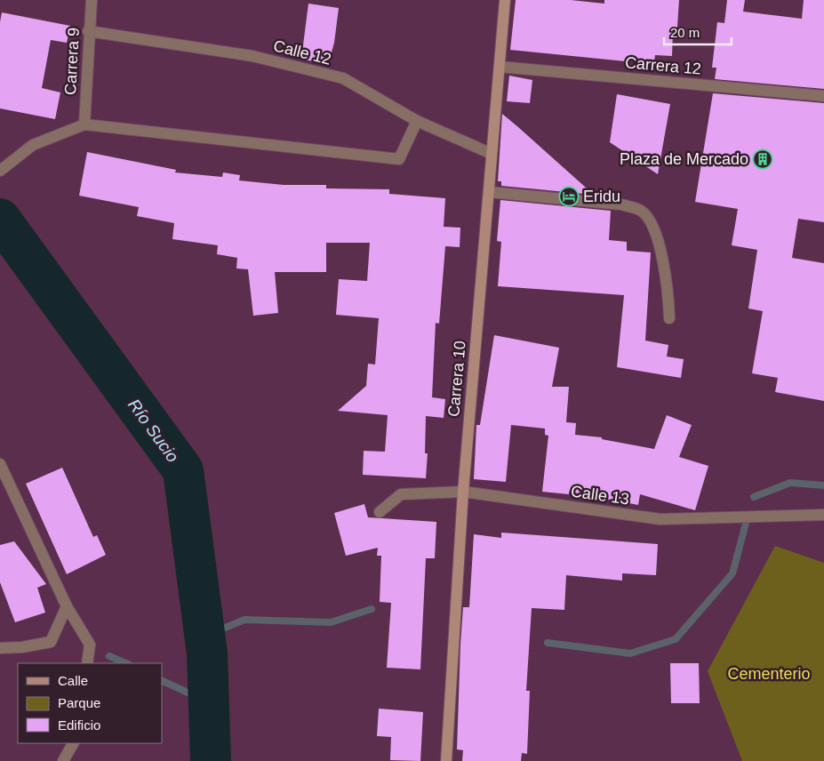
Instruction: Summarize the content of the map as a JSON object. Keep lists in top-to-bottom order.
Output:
{
  "streets": {
    "main road": ["Carrera 10"],
    "street": [
      "Calle 12",
      "Carrera 9",
      "Carrera 12",
      "Calle 13"
    ]
  },
  "crossings": [
    ["Calle 12", "Carrera 9"],
    ["Calle 12", "Carrera 10"],
    ["Carrera 12", "Carrera 10"],
    ["Carrera 10", "Calle 13"]
  ],
  "water": ["Río Sucio"],
  "parks": ["Cementerio"],
  "places": {
    "building": ["Plaza de Mercado"],
    "hotel": ["Eridu"]
  },
  "legend": ["Calle", "Parque", "Edificio"],
  "scale_bar": "20 m"
}
